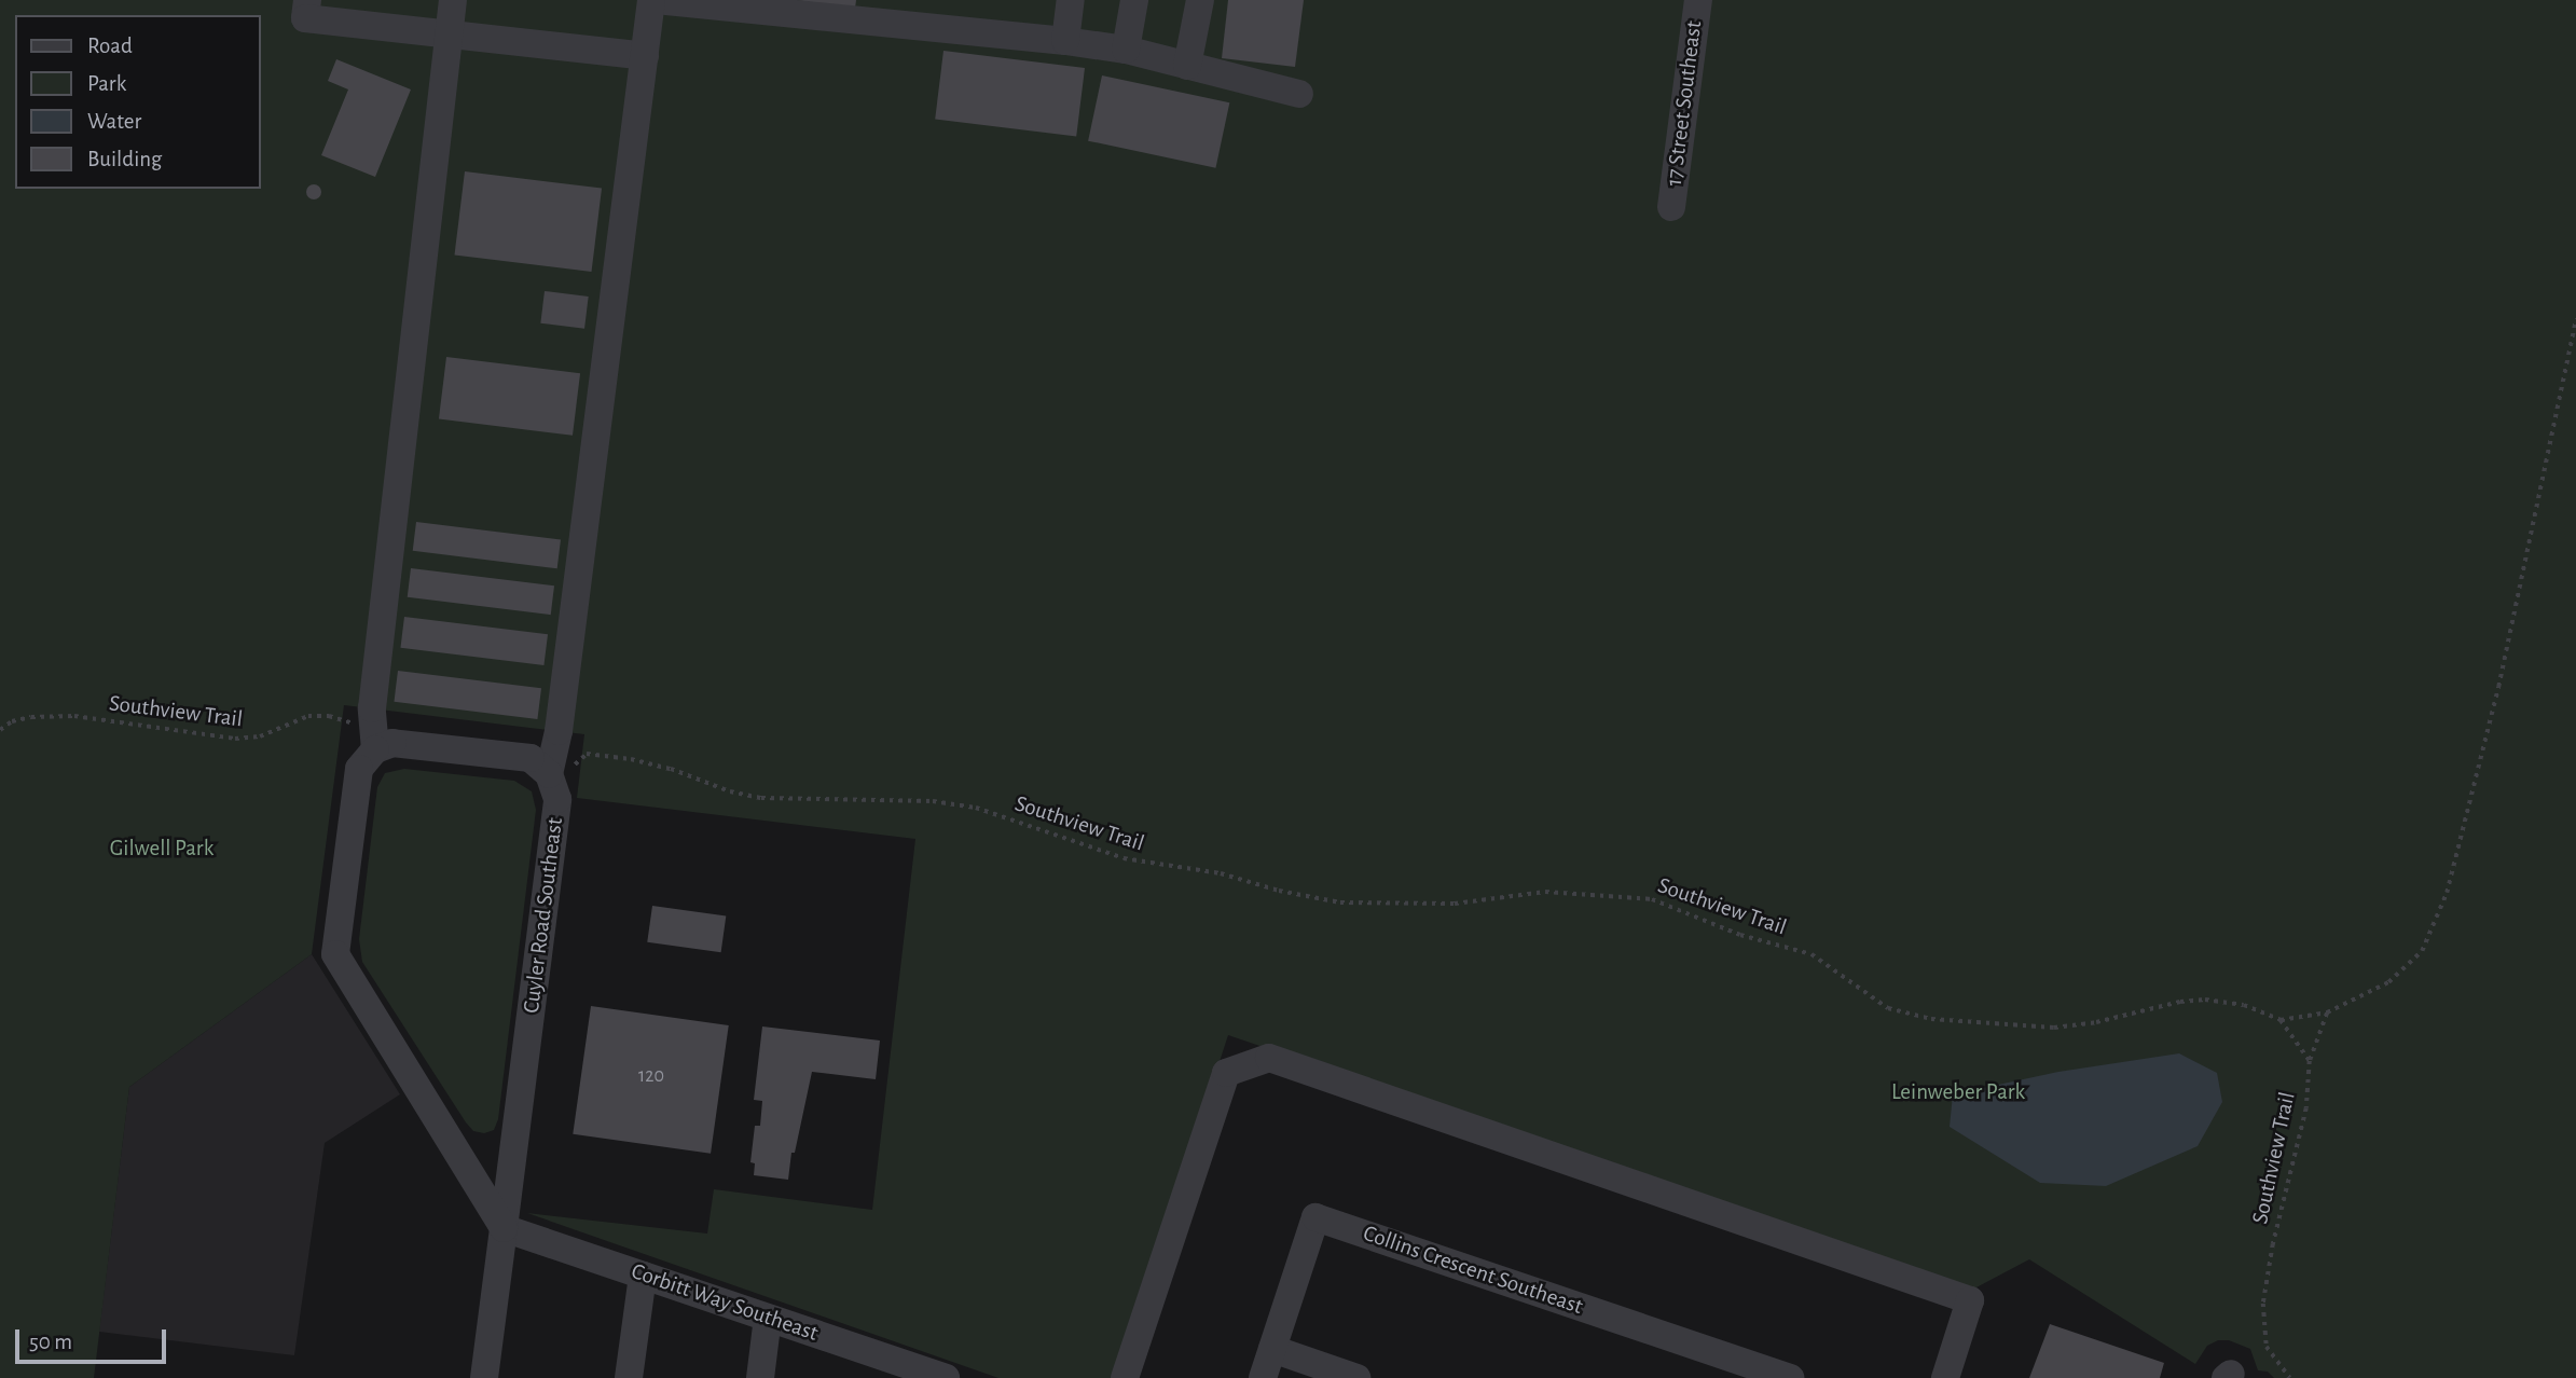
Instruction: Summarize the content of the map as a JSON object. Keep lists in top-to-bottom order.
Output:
{
  "streets": {
    "street": [
      "17 Street Southeast",
      "Cuyler Road Southeast",
      "Collins Crescent Southeast",
      "Corbitt Way Southeast"
    ],
    "path": ["Southview Trail"]
  },
  "crossings": [
    ["Southview Trail", "Cuyler Road Southeast"],
    ["Cuyler Road Southeast", "Corbitt Way Southeast"]
  ],
  "parks": ["Gilwell Park", "Leinweber Park"],
  "house_numbers": ["120"],
  "legend": [
    "Road",
    "Park",
    "Water",
    "Building"
  ],
  "scale_bar": "50 m"
}
